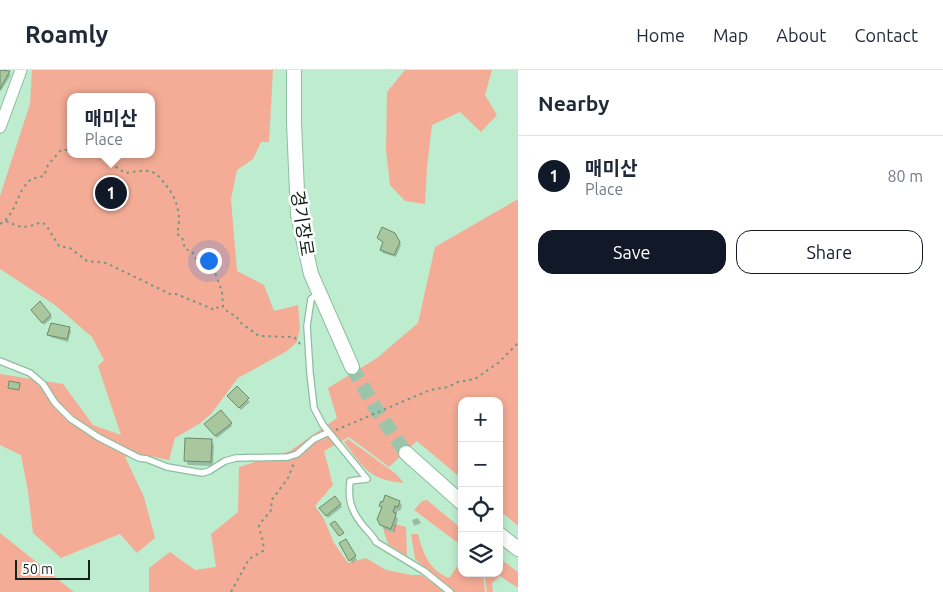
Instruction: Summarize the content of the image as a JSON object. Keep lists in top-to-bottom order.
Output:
{
  "streets": {
    "street": ["경기장로"]
  },
  "scale_bar": "50 m",
  "page": {
    "header": "Roamly",
    "nav": [
      "Home",
      "Map",
      "About",
      "Contact"
    ],
    "heading": "Nearby",
    "popup": ["매미산", "Place"],
    "list": [
      {
        "mark": "1",
        "name": "매미산",
        "note": "Place",
        "value": "80 m"
      }
    ],
    "pins": "1",
    "buttons": ["Save", "Share"],
    "map_buttons": ["+", "−"],
    "scale": "50 m"
  }
}
